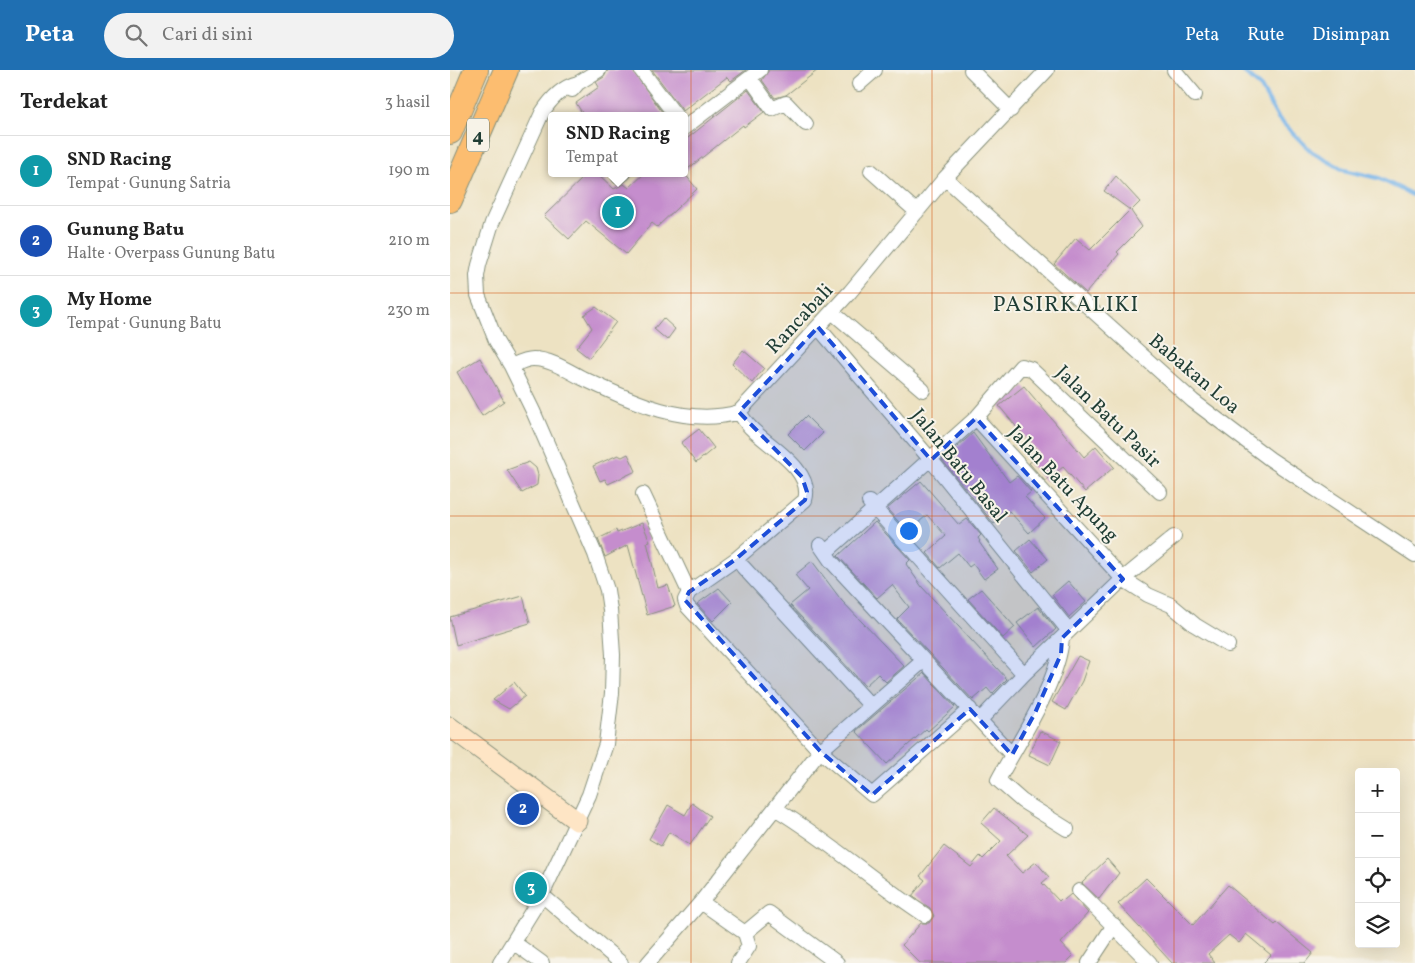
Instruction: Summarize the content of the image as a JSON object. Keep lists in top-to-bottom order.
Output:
{
  "streets": {
    "highway": ["4"],
    "street": [
      "Rancabali",
      "Babakan Loa",
      "Jalan Batu Pasir",
      "Jalan Batu Basal",
      "Jalan Batu Apung"
    ]
  },
  "crossings": [
    ["Rancabali", "Babakan Loa"],
    ["Rancabali", "Jalan Batu Basal"],
    ["Jalan Batu Pasir", "Jalan Batu Apung"]
  ],
  "districts": ["PASIRKALIKI"],
  "page": {
    "header": "Peta",
    "search": "Cari di sini",
    "nav": ["Peta", "Rute", "Disimpan"],
    "heading": ["Terdekat", "3 hasil"],
    "popup": ["SND Racing", "Tempat"],
    "list": [
      {
        "mark": "1",
        "name": "SND Racing",
        "note": "Tempat · Gunung Satria",
        "value": "190 m"
      },
      {
        "mark": "2",
        "name": "Gunung Batu",
        "note": "Halte · Overpass Gunung Batu",
        "value": "210 m"
      },
      {
        "mark": "3",
        "name": "My Home",
        "note": "Tempat · Gunung Batu",
        "value": "230 m"
      }
    ],
    "pins": ["1", "2", "3"],
    "map_buttons": ["+", "−"]
  }
}
